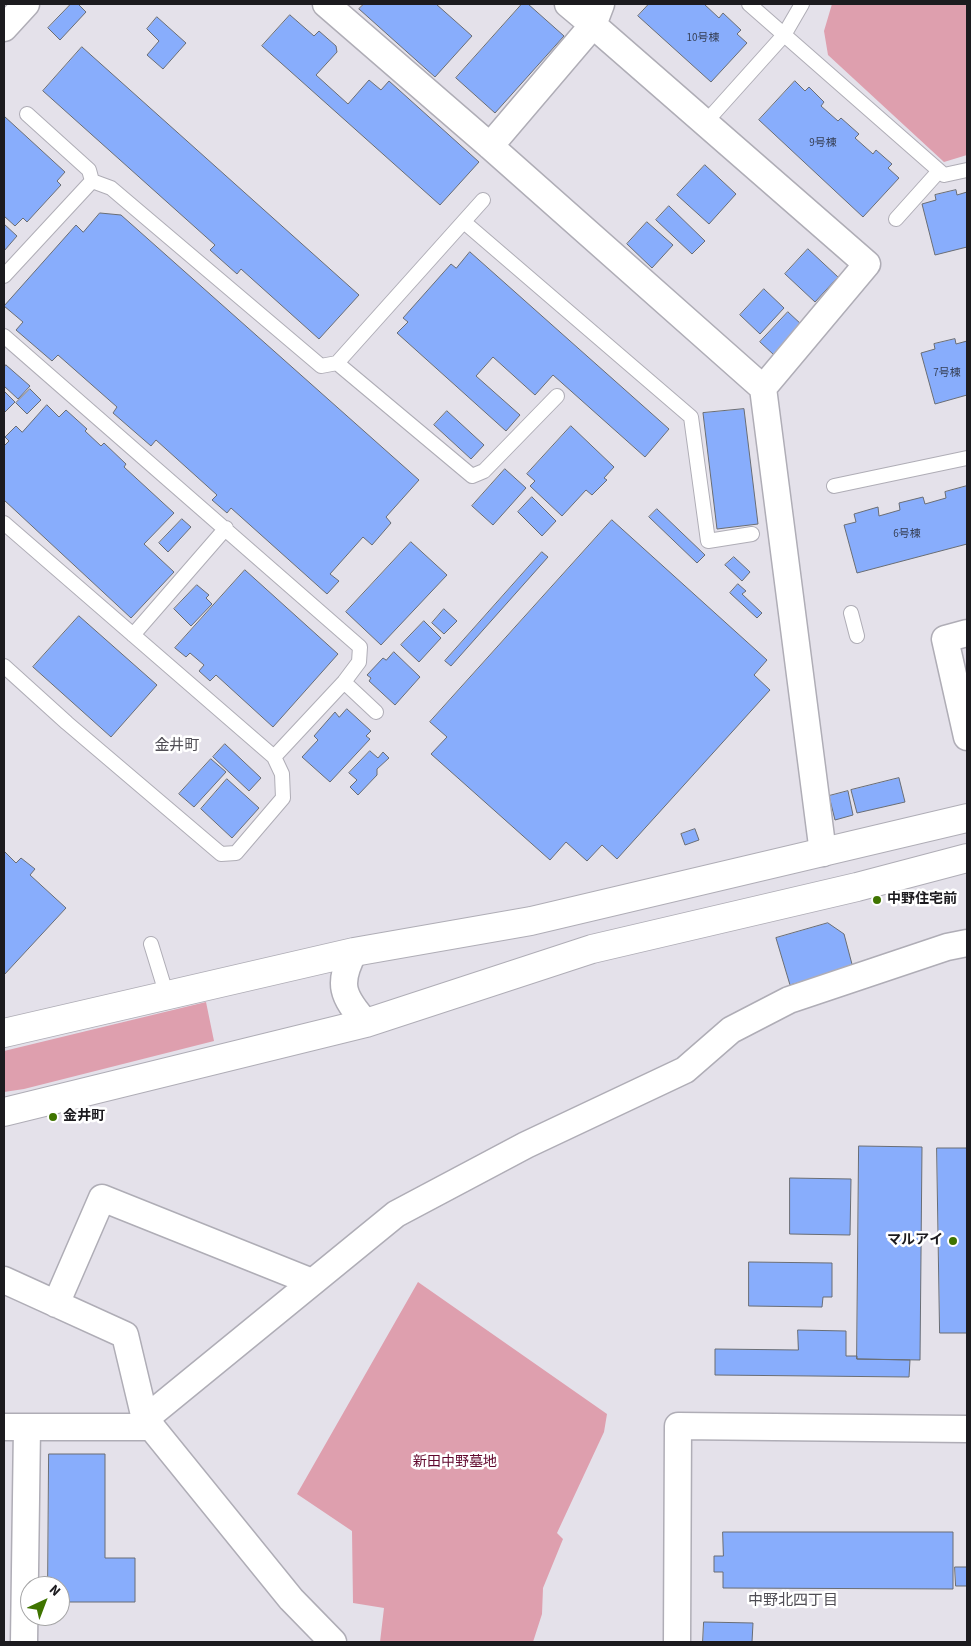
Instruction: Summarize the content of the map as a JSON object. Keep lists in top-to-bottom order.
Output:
{
  "districts": ["金井町", "中野北四丁目"],
  "parks": ["新田中野墓地"],
  "places": ["中野住宅前", "金井町", "マルアイ"],
  "house_numbers": [
    "10号棟",
    "9号棟",
    "7号棟",
    "6号棟"
  ],
  "north": "top right"
}
